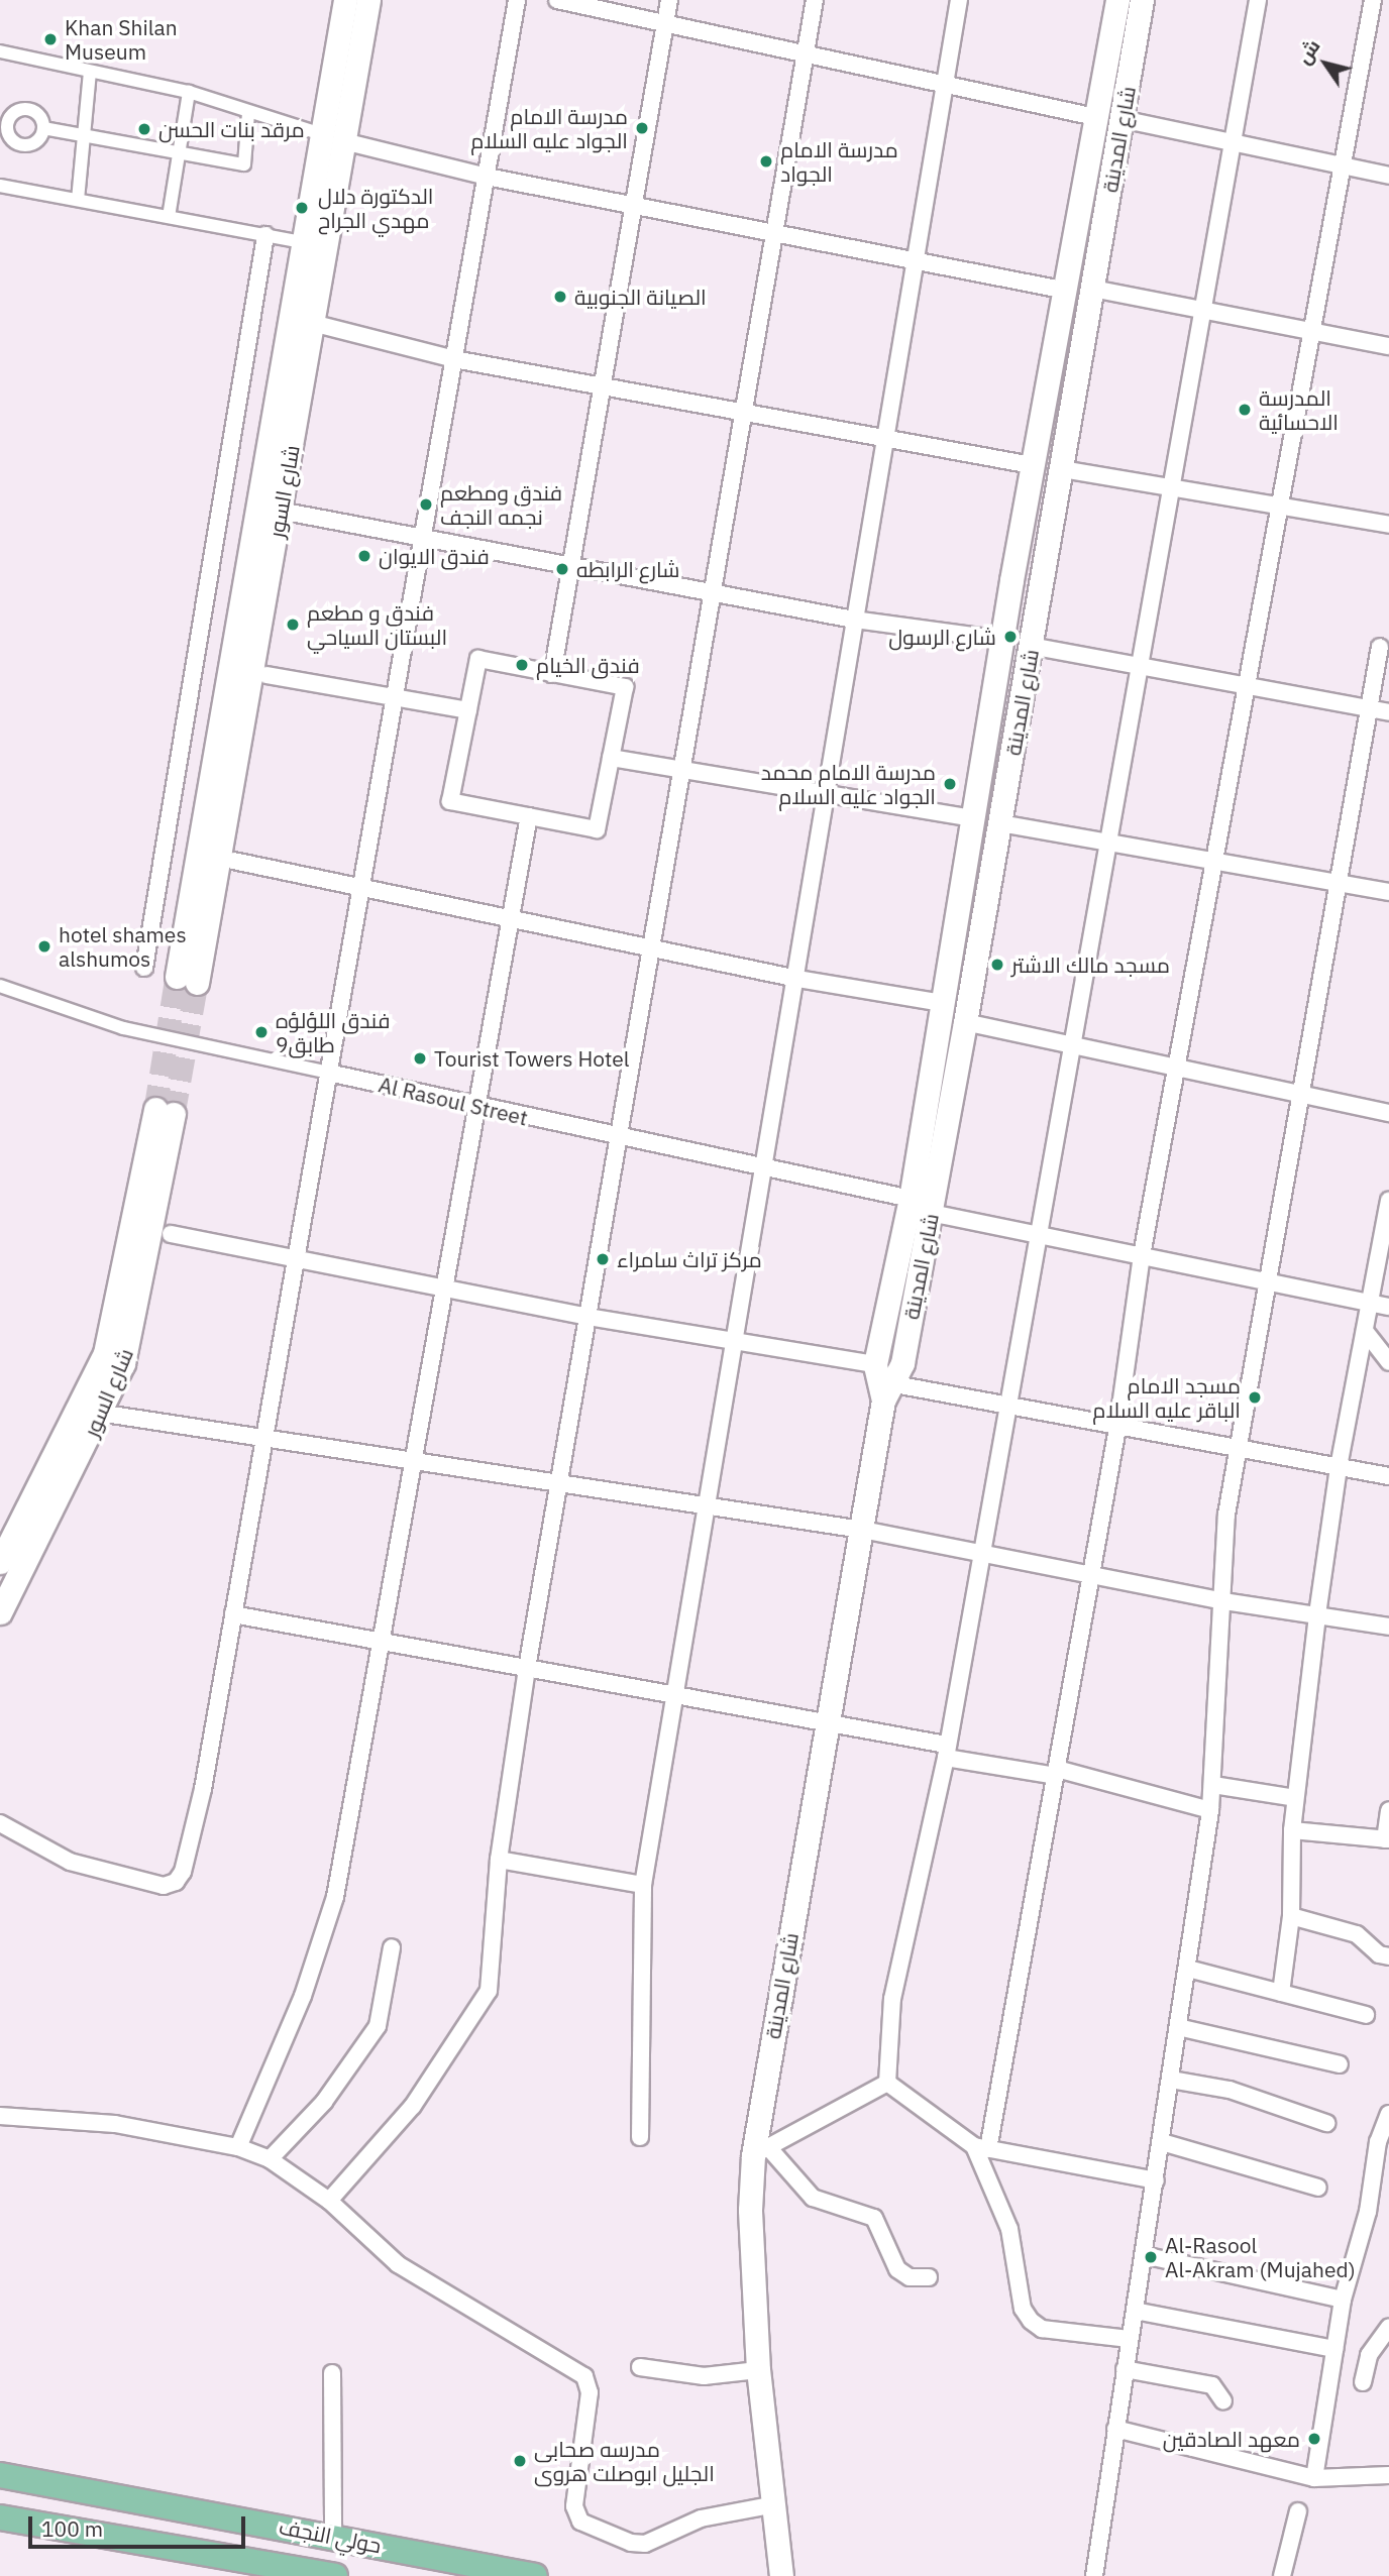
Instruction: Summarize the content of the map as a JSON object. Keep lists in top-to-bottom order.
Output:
{
  "streets": {
    "main road": ["شارع المدينة", "شارع السور", "حولي النجف"],
    "street": ["Al Rasoul Street"]
  },
  "crossings": [
    ["شارع المدينة", "Al Rasoul Street"]
  ],
  "places": [
    "Khan Shilan Museum",
    "مدرسة الامام الجواد عليه السلام",
    "مرقد بنات الحسن",
    "مدرسة الامام الجواد",
    "الدكتورة دلال مهدي الجراح",
    "الصيانة الجنوبية",
    "المدرسة الاحسائية",
    "فندق ومطعم نجمه النجف",
    "فندق الايوان",
    "شارع الرابطه",
    "فندق و مطعم البستان السياحي",
    "شارع الرسول",
    "فندق الخيام",
    "مدرسة الامام محمد الجواد عليه السلام",
    "hotel shames alshumos",
    "مسجد مالك الاشتر",
    "فندق اللؤلؤه 9طابق",
    "Tourist Towers Hotel",
    "مركز تراث سامراء",
    "مسجد الامام الباقر عليه السلام",
    "Al-Rasool Al-Akram (Mujahed)",
    "معهد الصادقين",
    "مدرسه صحابی الجلیل ابوصلت هروی"
  ],
  "scale_bar": "100 m",
  "north": "top left"
}
